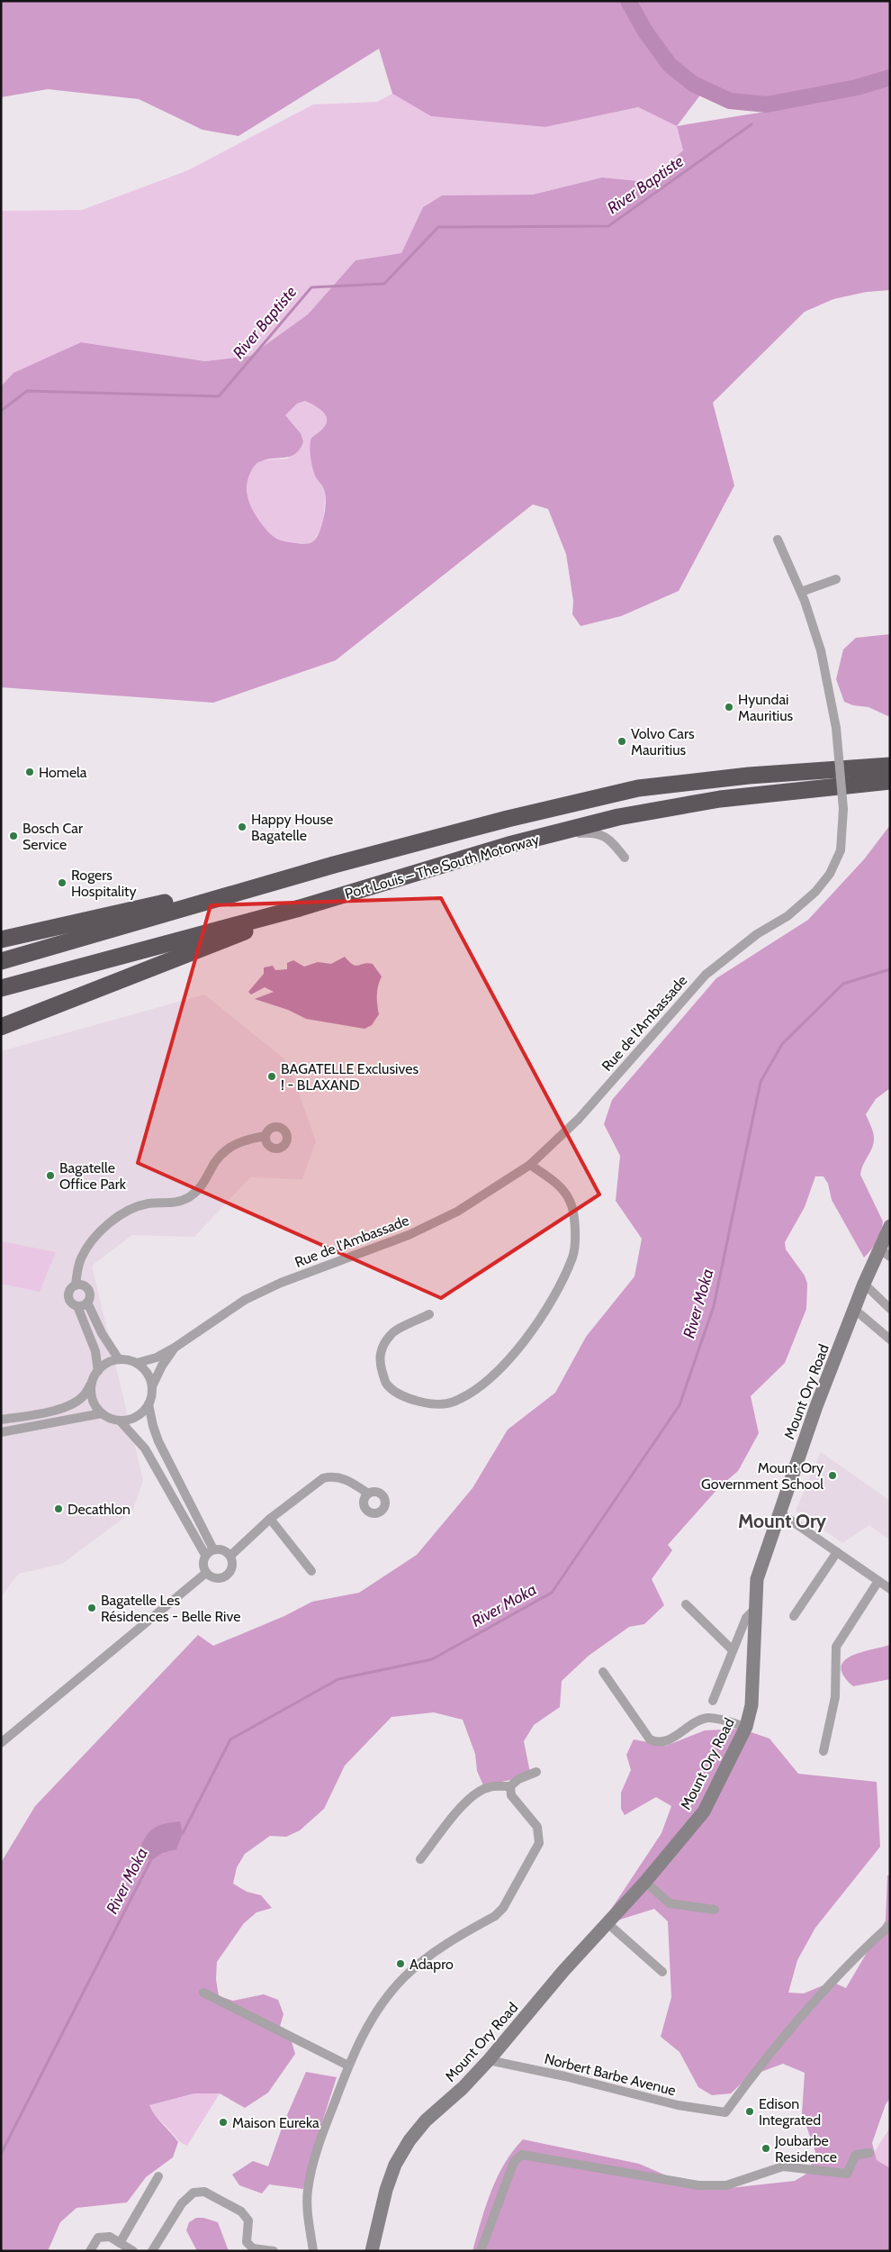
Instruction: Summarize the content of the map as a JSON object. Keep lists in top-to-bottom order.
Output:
{
  "streets": {
    "highway": ["Port Louis – The South Motorway"],
    "main road": ["Mount Ory Road"],
    "street": ["Rue de l'Ambassade", "Norbert Barbe Avenue"]
  },
  "crossings": [
    ["Mount Ory Road", "Norbert Barbe Avenue"]
  ],
  "districts": ["Mount Ory"],
  "water": ["River Baptiste", "River Moka"],
  "places": [
    "Hyundai Mauritius",
    "Volvo Cars Mauritius",
    "Homela",
    "Happy House Bagatelle",
    "Bosch Car Service",
    "Rogers Hospitality",
    "BAGATELLE Exclusives ! - BLAXAND",
    "Bagatelle Office Park",
    "Mount Ory Government School",
    "Decathlon",
    "Bagatelle Les Résidences - Belle Rive",
    "Adapro",
    "Edison Integrated",
    "Maison Eureka",
    "Joubarbe Residence"
  ]
}
